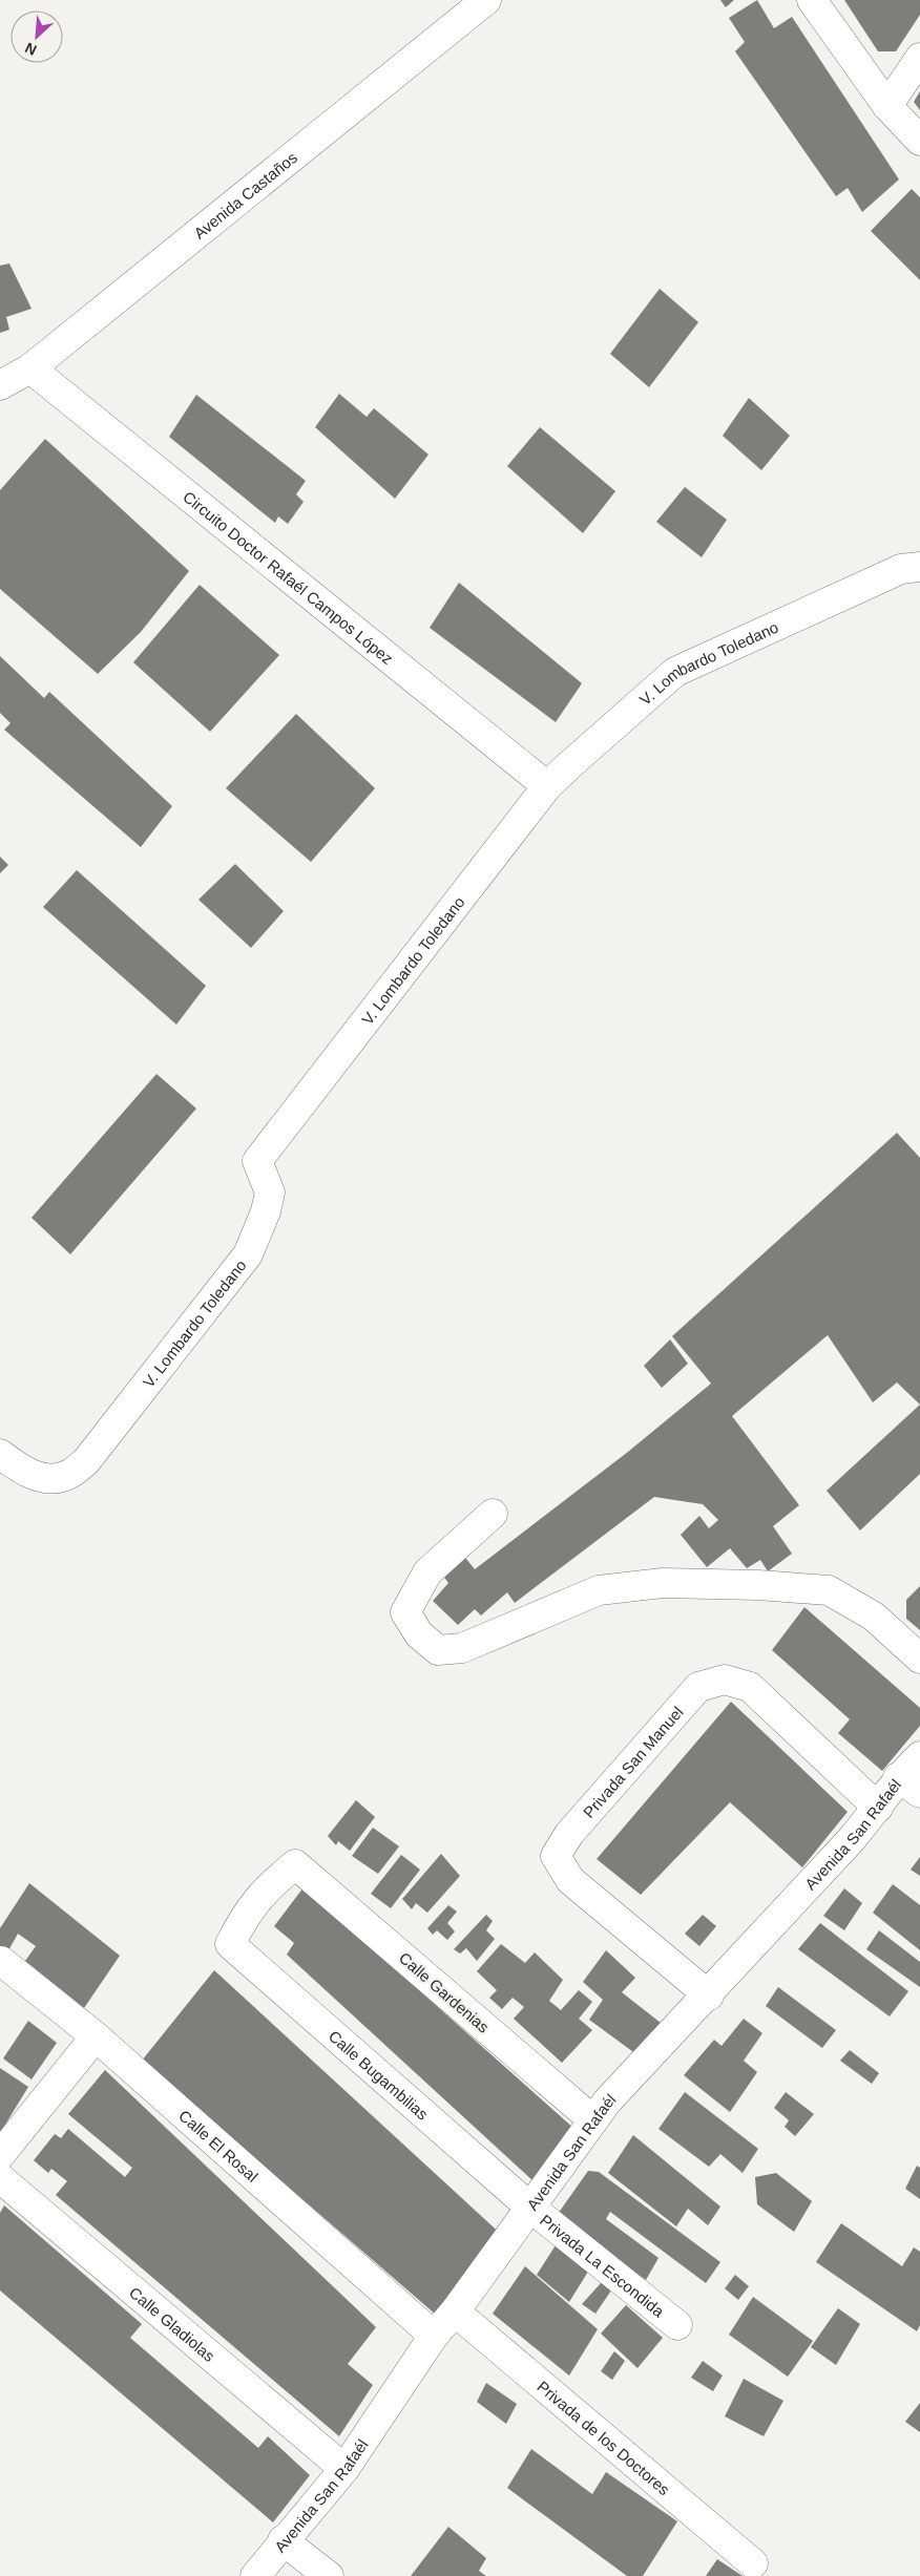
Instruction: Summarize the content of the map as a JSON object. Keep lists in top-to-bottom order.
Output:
{
  "streets": {
    "street": [
      "Avenida Castaños",
      "Circuito Doctor Rafaél Campos López",
      "V. Lombardo Toledano",
      "Privada San Manuel",
      "Avenida San Rafaél",
      "Calle Gardenias",
      "Calle Bugambilias",
      "Calle El Rosal",
      "Privada La Escondida",
      "Calle Gladiolas",
      "Privada de los Doctores"
    ]
  },
  "crossings": [
    ["Avenida Castaños", "Circuito Doctor Rafaél Campos López"],
    ["Circuito Doctor Rafaél Campos López", "V. Lombardo Toledano"],
    ["Privada San Manuel", "Avenida San Rafaél"],
    ["Avenida San Rafaél", "Calle Gardenias"],
    ["Avenida San Rafaél", "Calle Bugambilias"],
    ["Avenida San Rafaél", "Calle El Rosal"],
    ["Avenida San Rafaél", "Privada La Escondida"],
    ["Avenida San Rafaél", "Calle Gladiolas"],
    ["Avenida San Rafaél", "Privada de los Doctores"],
    ["Calle Gardenias", "Calle Bugambilias"],
    ["Calle Bugambilias", "Privada La Escondida"]
  ],
  "north": "bottom left"
}
